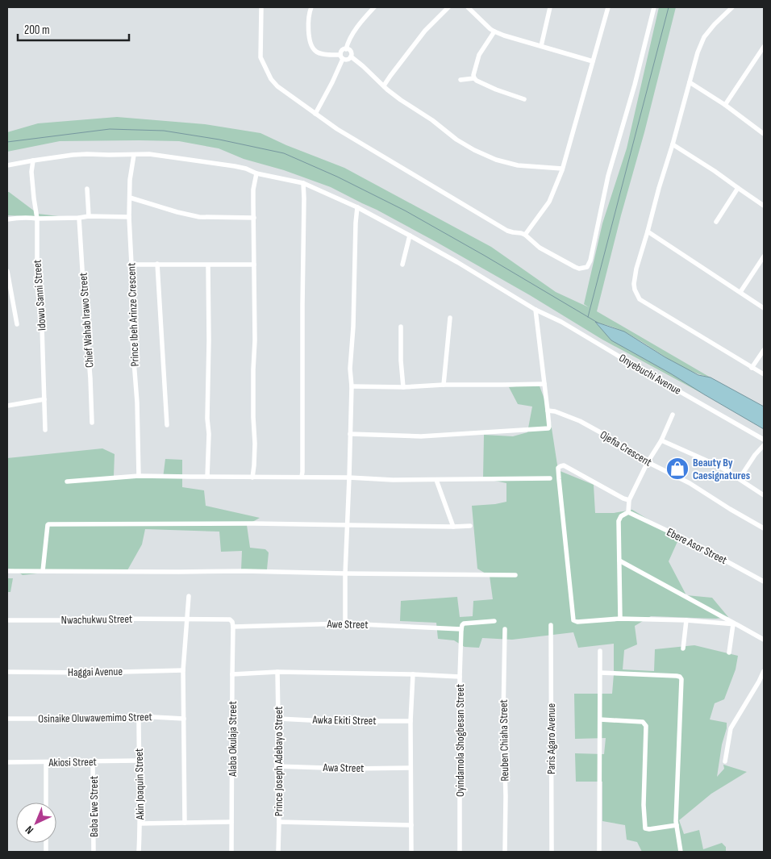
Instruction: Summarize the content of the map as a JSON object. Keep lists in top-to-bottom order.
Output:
{
  "streets": {
    "street": [
      "Idowu Sanni Street",
      "Prince Ibeh Arinze Crescent",
      "Chief Wahab Irawo Street",
      "Onyebuchi Avenue",
      "Ojefia Crescent",
      "Ebere Asor Street",
      "Nwachukwu Street",
      "Awe Street",
      "Haggai Avenue",
      "Osinaike Oluwawemimo Street",
      "Awka Ekiti Street",
      "Alaba Okulaja Street",
      "Paris Agaro Avenue",
      "Oyindamola Shogbesan Street",
      "Reuben Chiaha Street",
      "Prince Joseph Adebayo Street",
      "Akiosi Street",
      "Awa Street",
      "Akin Joaquin Street",
      "Baba Ewe Street"
    ]
  },
  "crossings": [
    ["Idowu Sanni Street", "Onyebuchi Avenue"],
    ["Prince Ibeh Arinze Crescent", "Onyebuchi Avenue"],
    ["Nwachukwu Street", "Awe Street"],
    ["Nwachukwu Street", "Alaba Okulaja Street"],
    ["Awe Street", "Alaba Okulaja Street"],
    ["Awe Street", "Oyindamola Shogbesan Street"],
    ["Osinaike Oluwawemimo Street", "Akin Joaquin Street"],
    ["Awka Ekiti Street", "Prince Joseph Adebayo Street"],
    ["Prince Joseph Adebayo Street", "Awa Street"],
    ["Akiosi Street", "Akin Joaquin Street"],
    ["Akiosi Street", "Baba Ewe Street"]
  ],
  "places": {
    "shop": ["Beauty By Caesignatures"]
  },
  "scale_bar": "200 m",
  "north": "bottom left"
}
